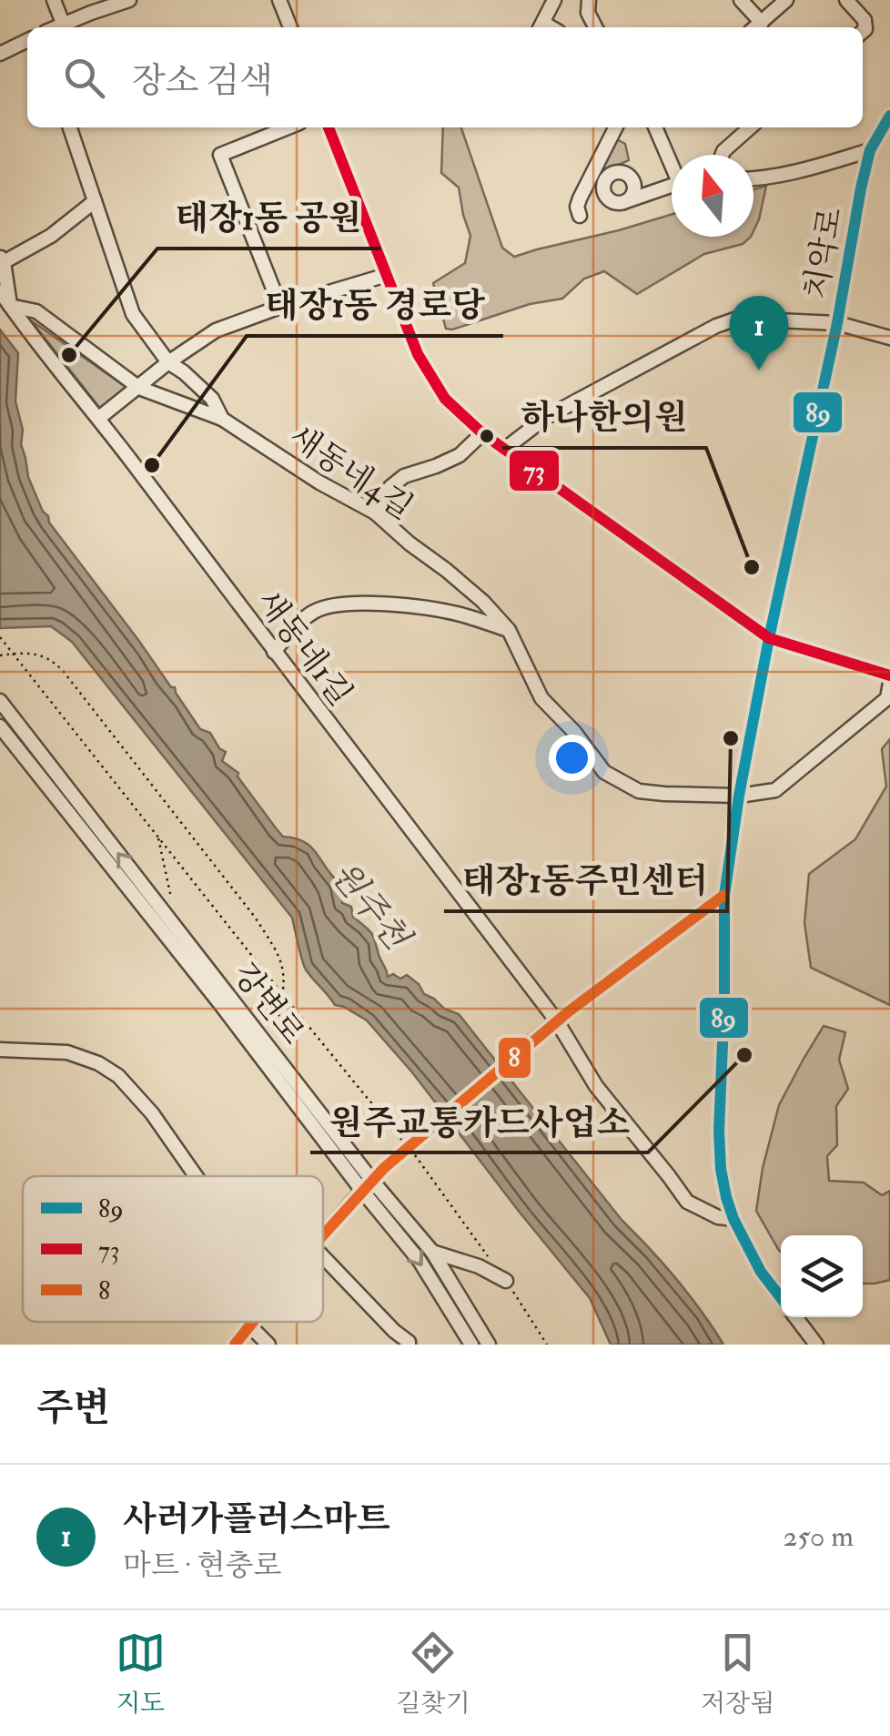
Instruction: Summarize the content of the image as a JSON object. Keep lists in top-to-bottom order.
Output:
{
  "streets": {
    "street": [
      "치악로",
      "새동네4길",
      "새동네1길",
      "강변로"
    ]
  },
  "crossings": [
    ["치악로", "새동네4길"],
    ["치악로", "새동네1길"]
  ],
  "water": ["원주천"],
  "places": [
    "태장1동 공원",
    "태장1동 경로당",
    "하나한의원",
    "태장1동주민센터",
    "원주교통카드사업소"
  ],
  "lines": ["transit line 89", "transit line 73", "transit line 8"],
  "legend": ["89", "73", "8"],
  "north": "top",
  "page": {
    "search": "장소 검색",
    "pins": "1",
    "heading": "주변",
    "list": [
      {
        "mark": "1",
        "name": "사러가플러스마트",
        "note": "마트 · 현충로",
        "value": "250 m"
      }
    ],
    "nav": ["지도", "길찾기", "저장됨"]
  }
}
